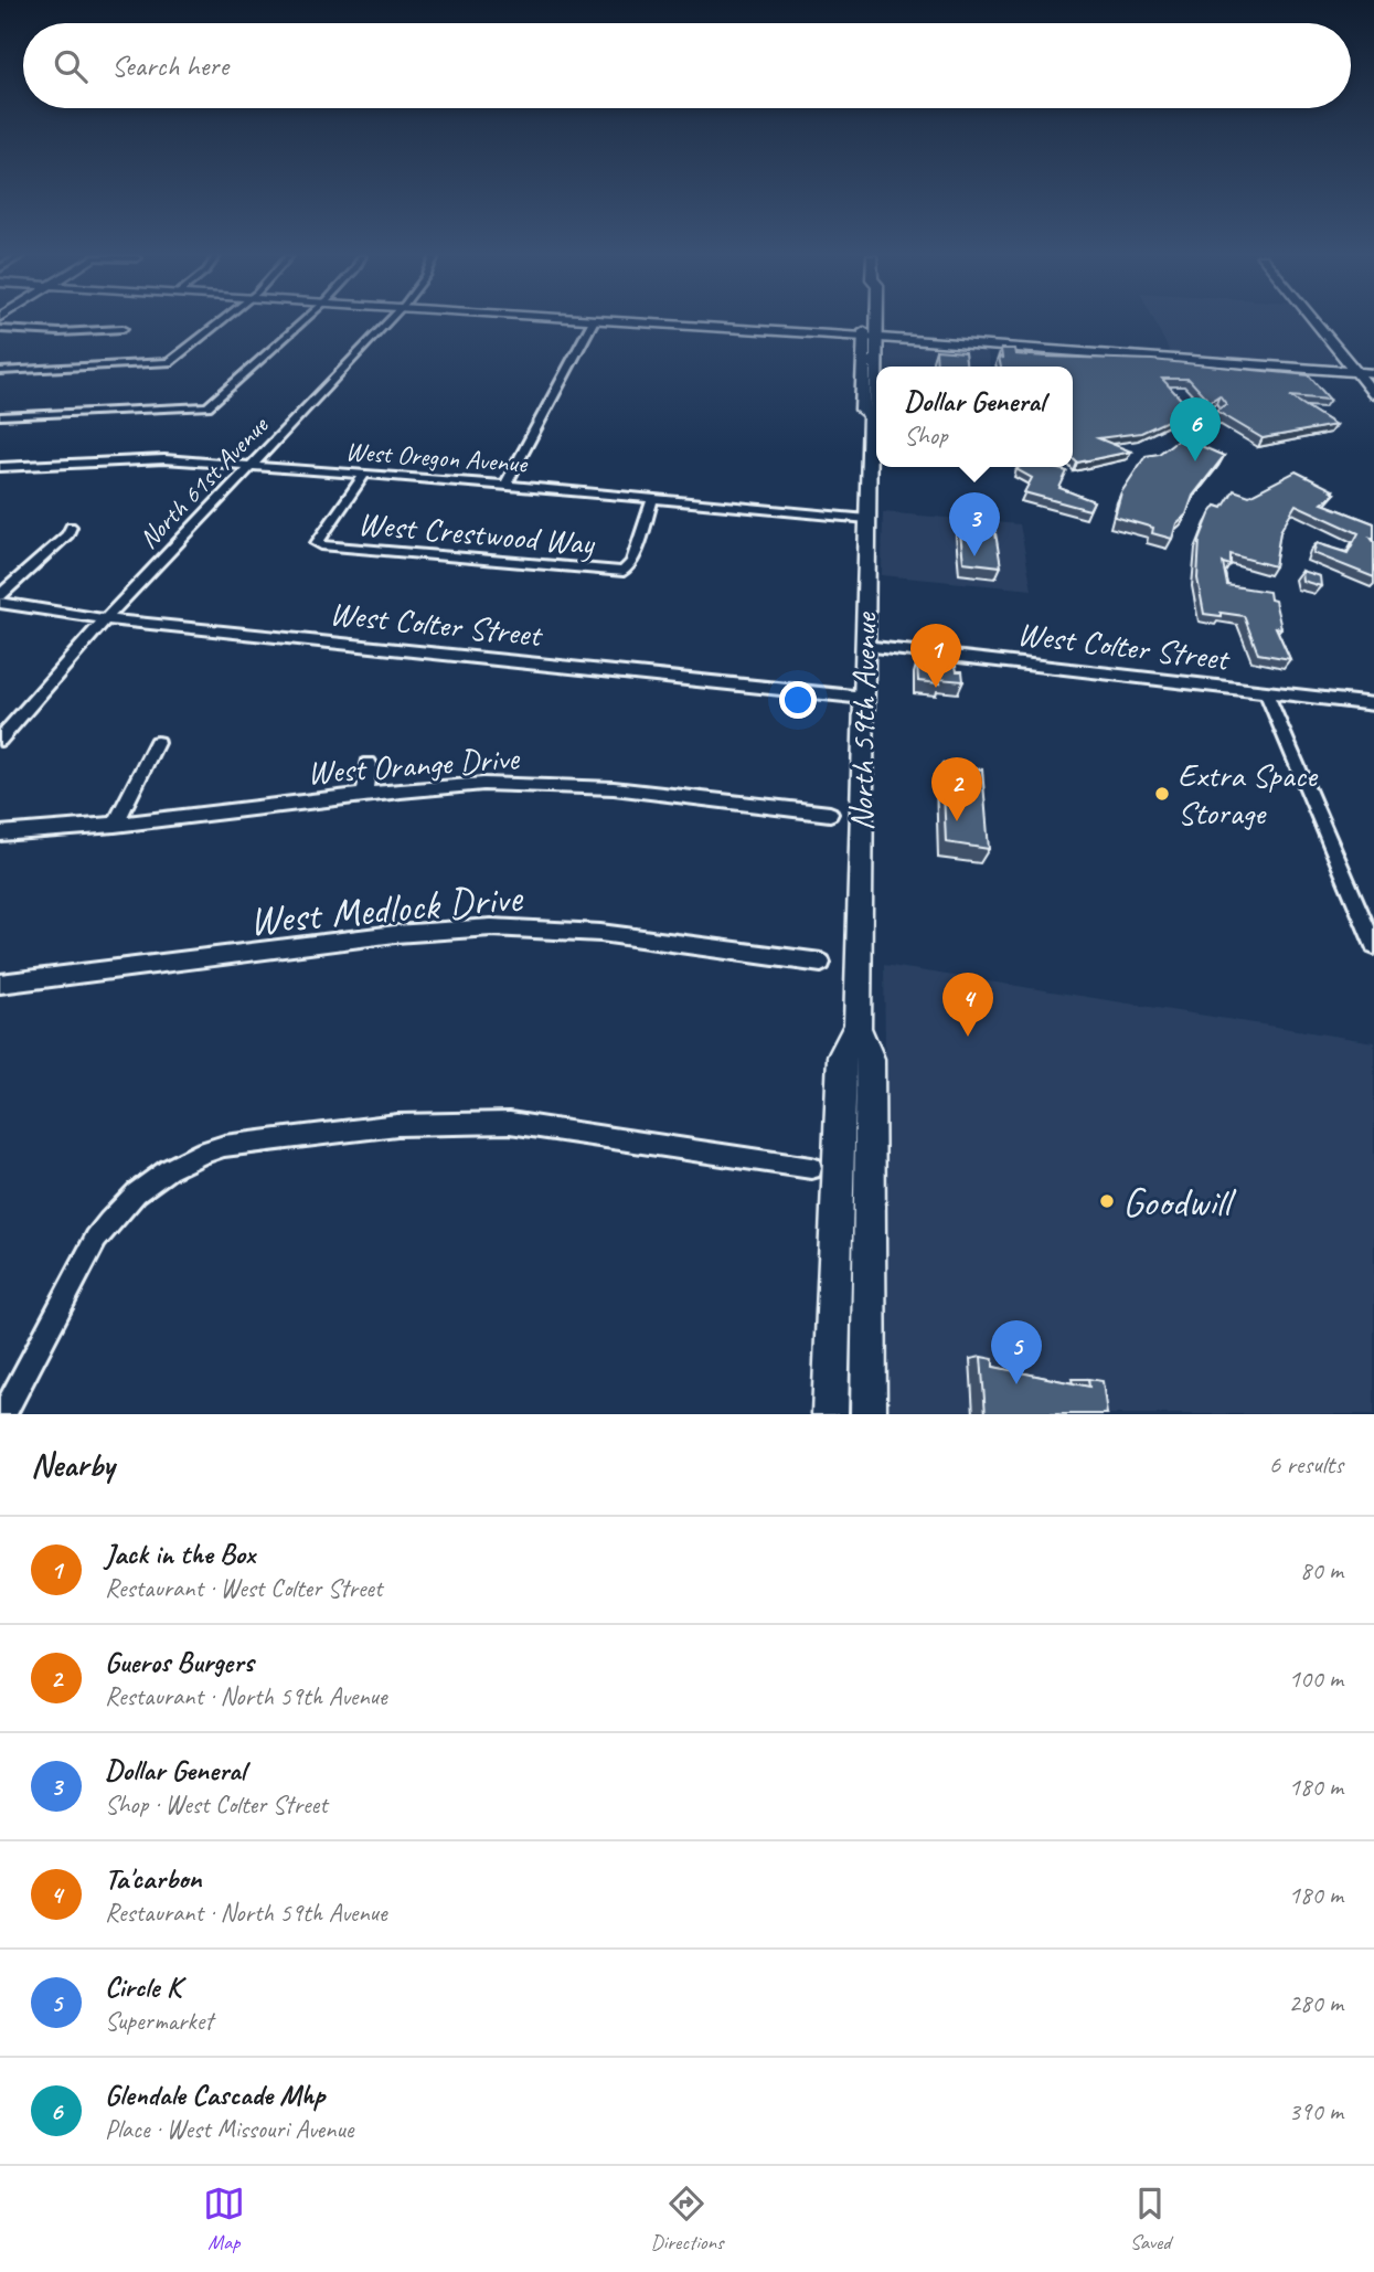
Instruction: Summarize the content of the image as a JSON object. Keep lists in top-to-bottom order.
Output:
{
  "streets": {
    "main road": ["North 59th Avenue"],
    "street": [
      "West Oregon Avenue",
      "North 61st Avenue",
      "West Crestwood Way",
      "West Colter Street",
      "West Orange Drive",
      "West Medlock Drive"
    ]
  },
  "crossings": [
    ["West Oregon Avenue", "North 61st Avenue"],
    ["West Oregon Avenue", "West Crestwood Way"],
    ["West Oregon Avenue", "North 59th Avenue"],
    ["North 61st Avenue", "West Colter Street"],
    ["West Colter Street", "North 59th Avenue"]
  ],
  "places": ["Extra Space Storage", "Goodwill"],
  "page": {
    "search": "Search here",
    "popup": ["Dollar General", "Shop"],
    "pins": [
      "6",
      "3",
      "1",
      "2",
      "4",
      "5"
    ],
    "heading": ["Nearby", "6 results"],
    "list": [
      {
        "mark": "1",
        "name": "Jack in the Box",
        "note": "Restaurant · West Colter Street",
        "value": "80 m"
      },
      {
        "mark": "2",
        "name": "Gueros Burgers",
        "note": "Restaurant · North 59th Avenue",
        "value": "100 m"
      },
      {
        "mark": "3",
        "name": "Dollar General",
        "note": "Shop · West Colter Street",
        "value": "180 m"
      },
      {
        "mark": "4",
        "name": "Ta'carbon",
        "note": "Restaurant · North 59th Avenue",
        "value": "180 m"
      },
      {
        "mark": "5",
        "name": "Circle K",
        "note": "Supermarket",
        "value": "280 m"
      },
      {
        "mark": "6",
        "name": "Glendale Cascade Mhp",
        "note": "Place · West Missouri Avenue",
        "value": "390 m"
      }
    ],
    "nav": ["Map", "Directions", "Saved"]
  }
}
